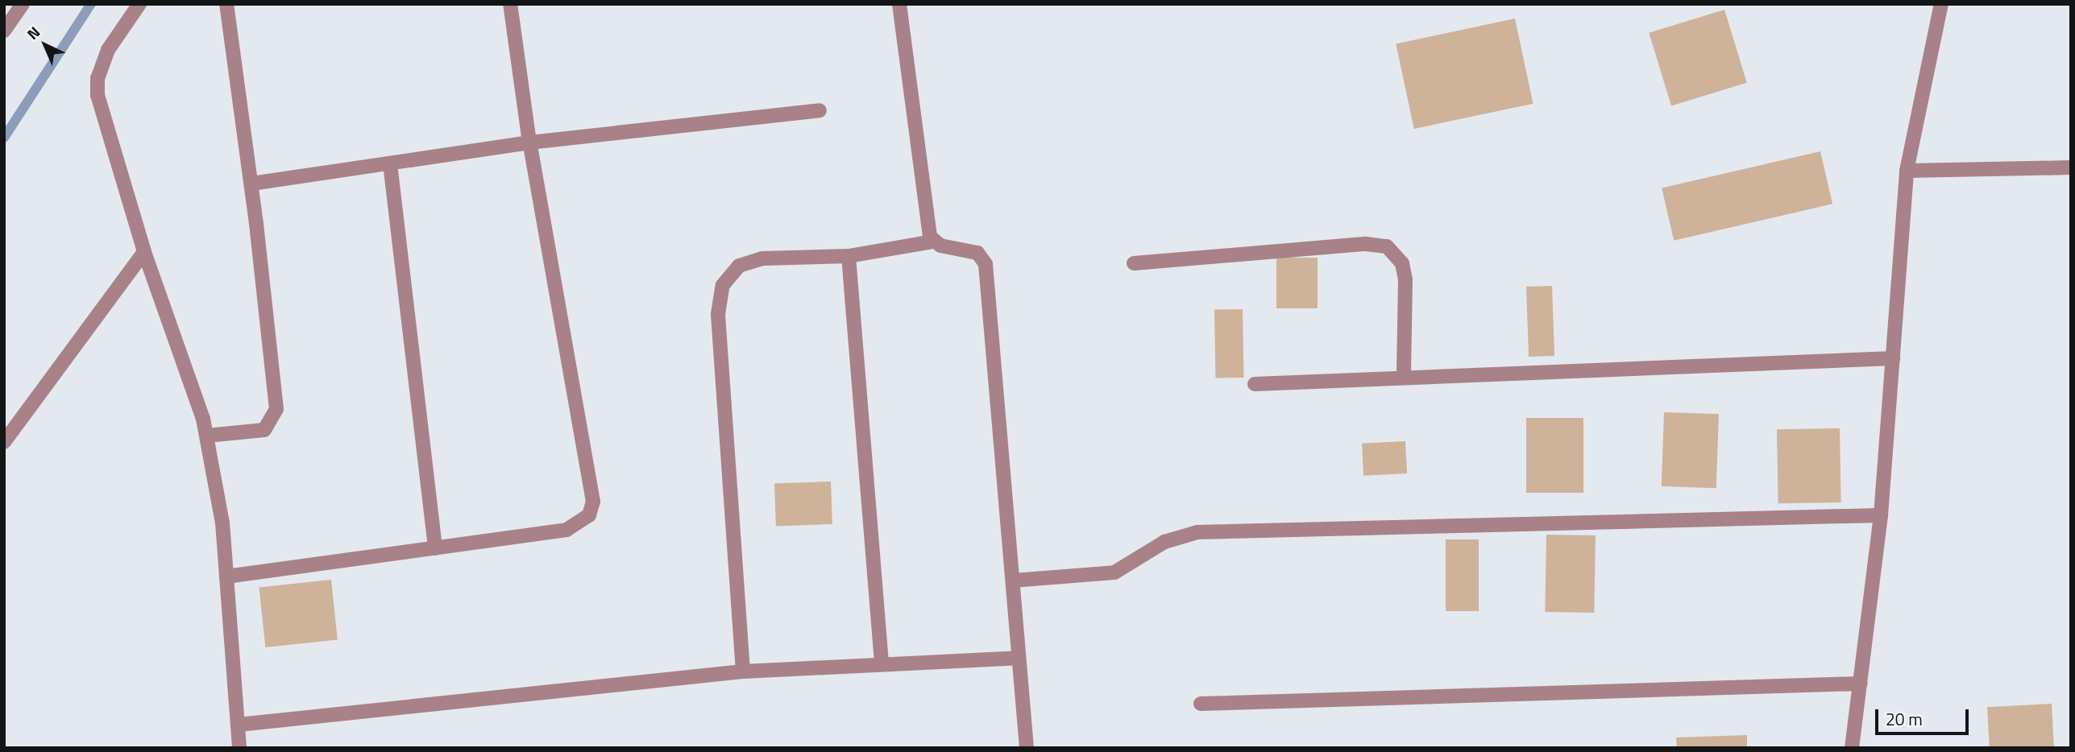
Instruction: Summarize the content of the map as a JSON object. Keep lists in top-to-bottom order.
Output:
{
  "scale_bar": "20 m",
  "north": "top left"
}
